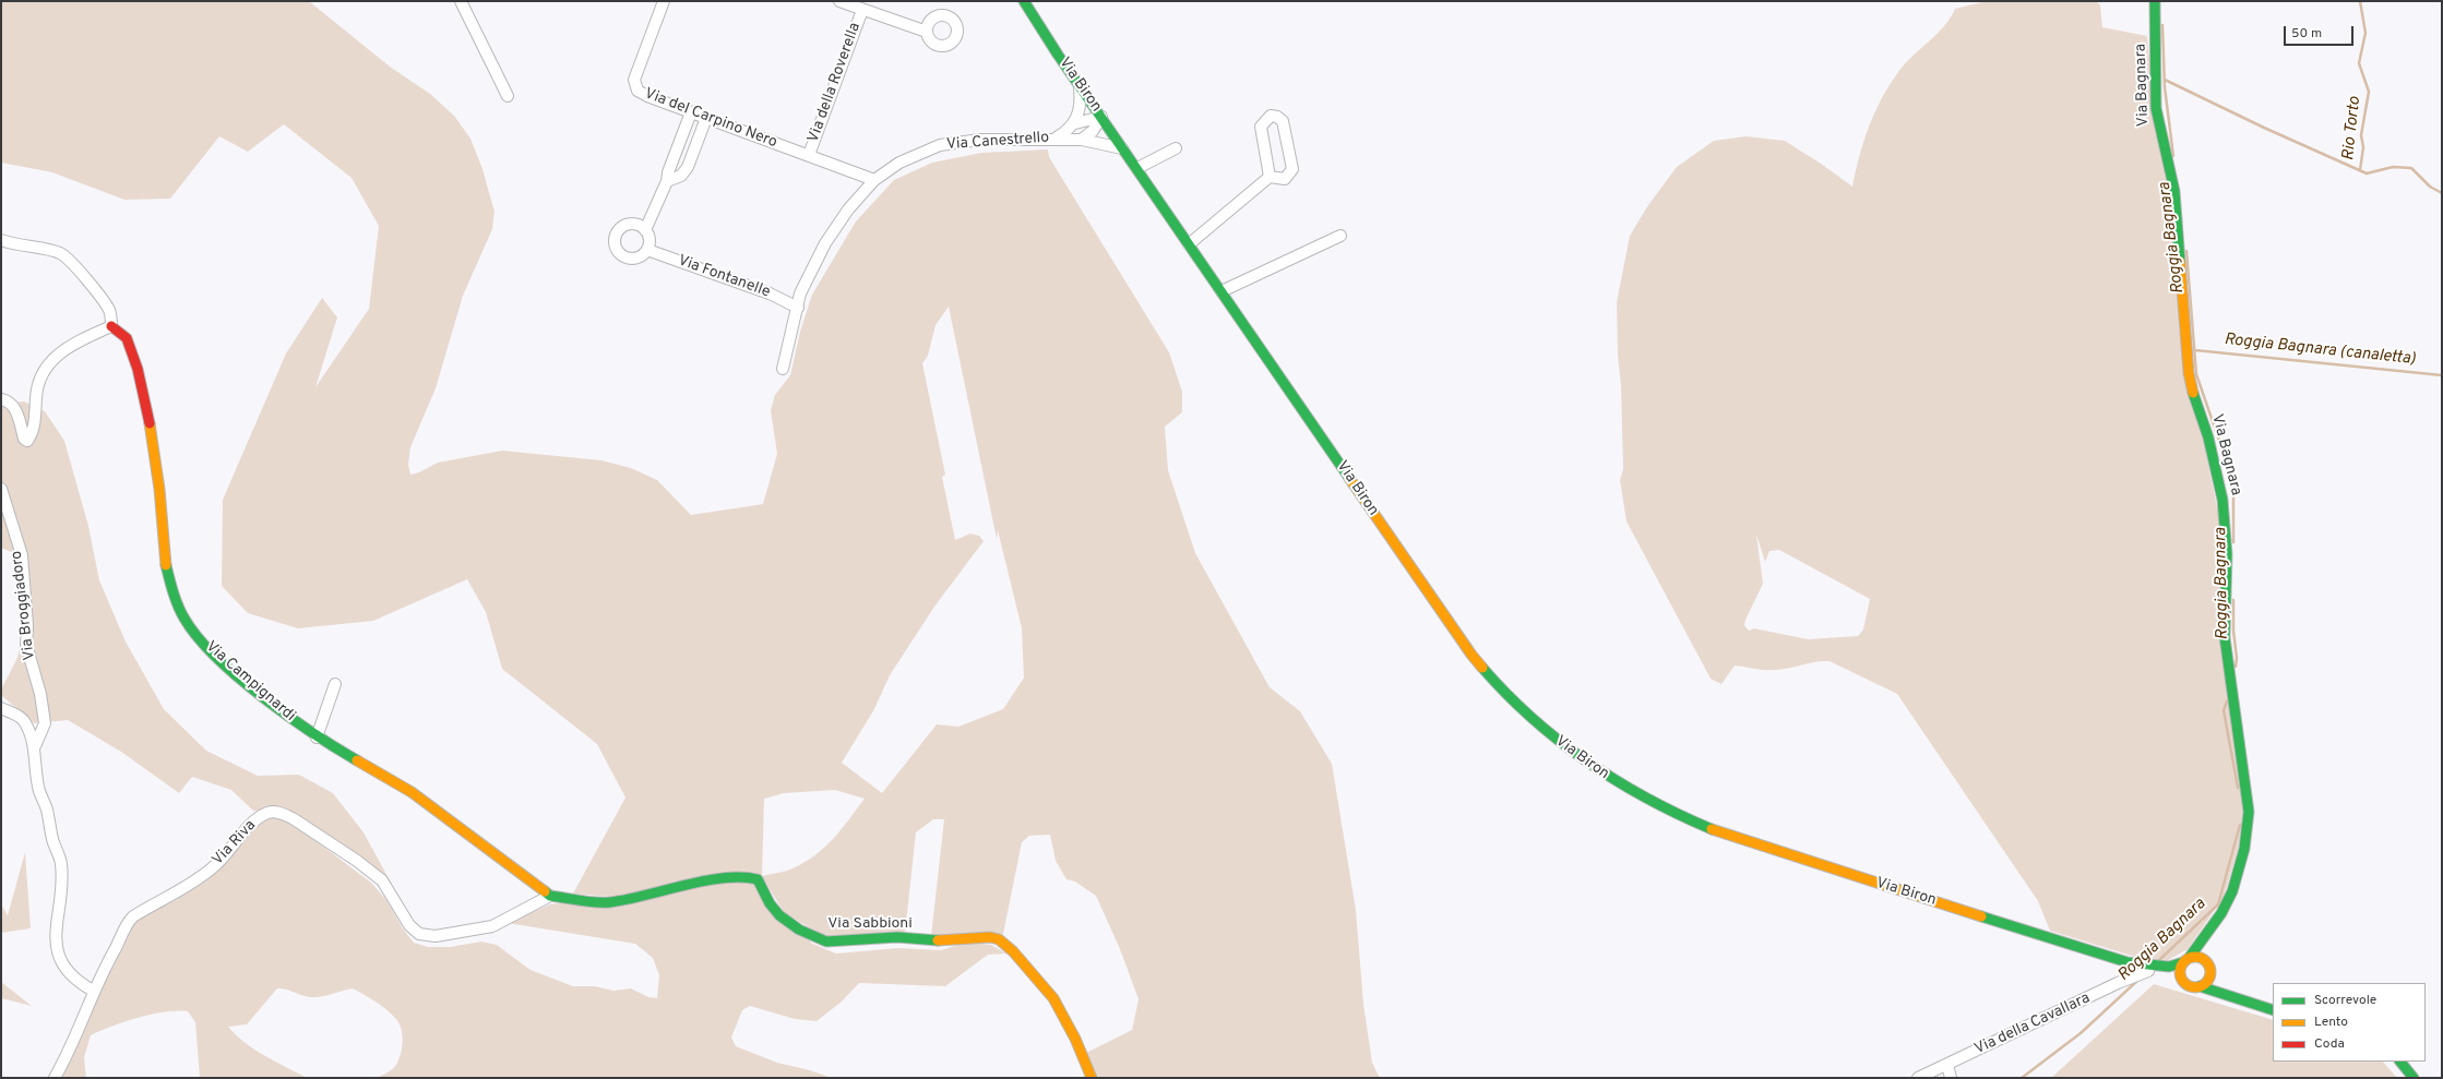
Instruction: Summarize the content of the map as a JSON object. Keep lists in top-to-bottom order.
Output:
{
  "streets": {
    "street": [
      "Via della Roverella",
      "Via Biron",
      "Via Bagnara",
      "Via del Carpino Nero",
      "Via Canestrello",
      "Via Fontanelle",
      "Via Broggiadoro",
      "Via Campignardi",
      "Via Riva",
      "Via Sabbioni",
      "Via della Cavallara"
    ]
  },
  "crossings": [
    ["Via della Roverella", "Via del Carpino Nero"],
    ["Via Biron", "Via Bagnara"],
    ["Via Biron", "Via Canestrello"],
    ["Via Biron", "Via della Cavallara"],
    ["Via del Carpino Nero", "Via Canestrello"],
    ["Via Canestrello", "Via Fontanelle"],
    ["Via Campignardi", "Via Riva"],
    ["Via Campignardi", "Via Sabbioni"],
    ["Via Riva", "Via Sabbioni"]
  ],
  "water": ["Rio Torto", "Roggia Bagnara", "Roggia Bagnara (canaletta)"],
  "legend": ["Scorrevole", "Lento", "Coda"],
  "scale_bar": "50 m"
}
